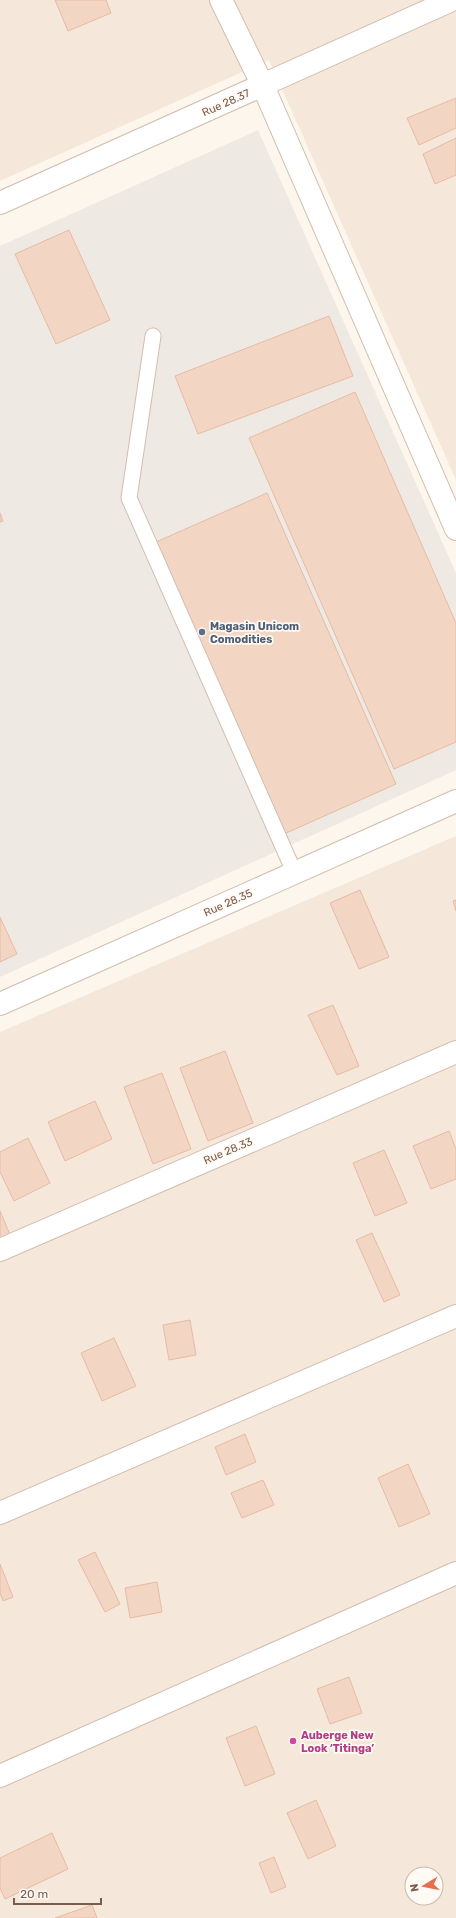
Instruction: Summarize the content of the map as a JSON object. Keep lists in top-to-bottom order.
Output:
{
  "streets": {
    "street": ["Rue 28.37", "Rue 28.35", "Rue 28.33"]
  },
  "places": ["Magasin Unicom Comodities", "Auberge New Look ‘Titinga’"],
  "scale_bar": "20 m",
  "north": "left"
}
